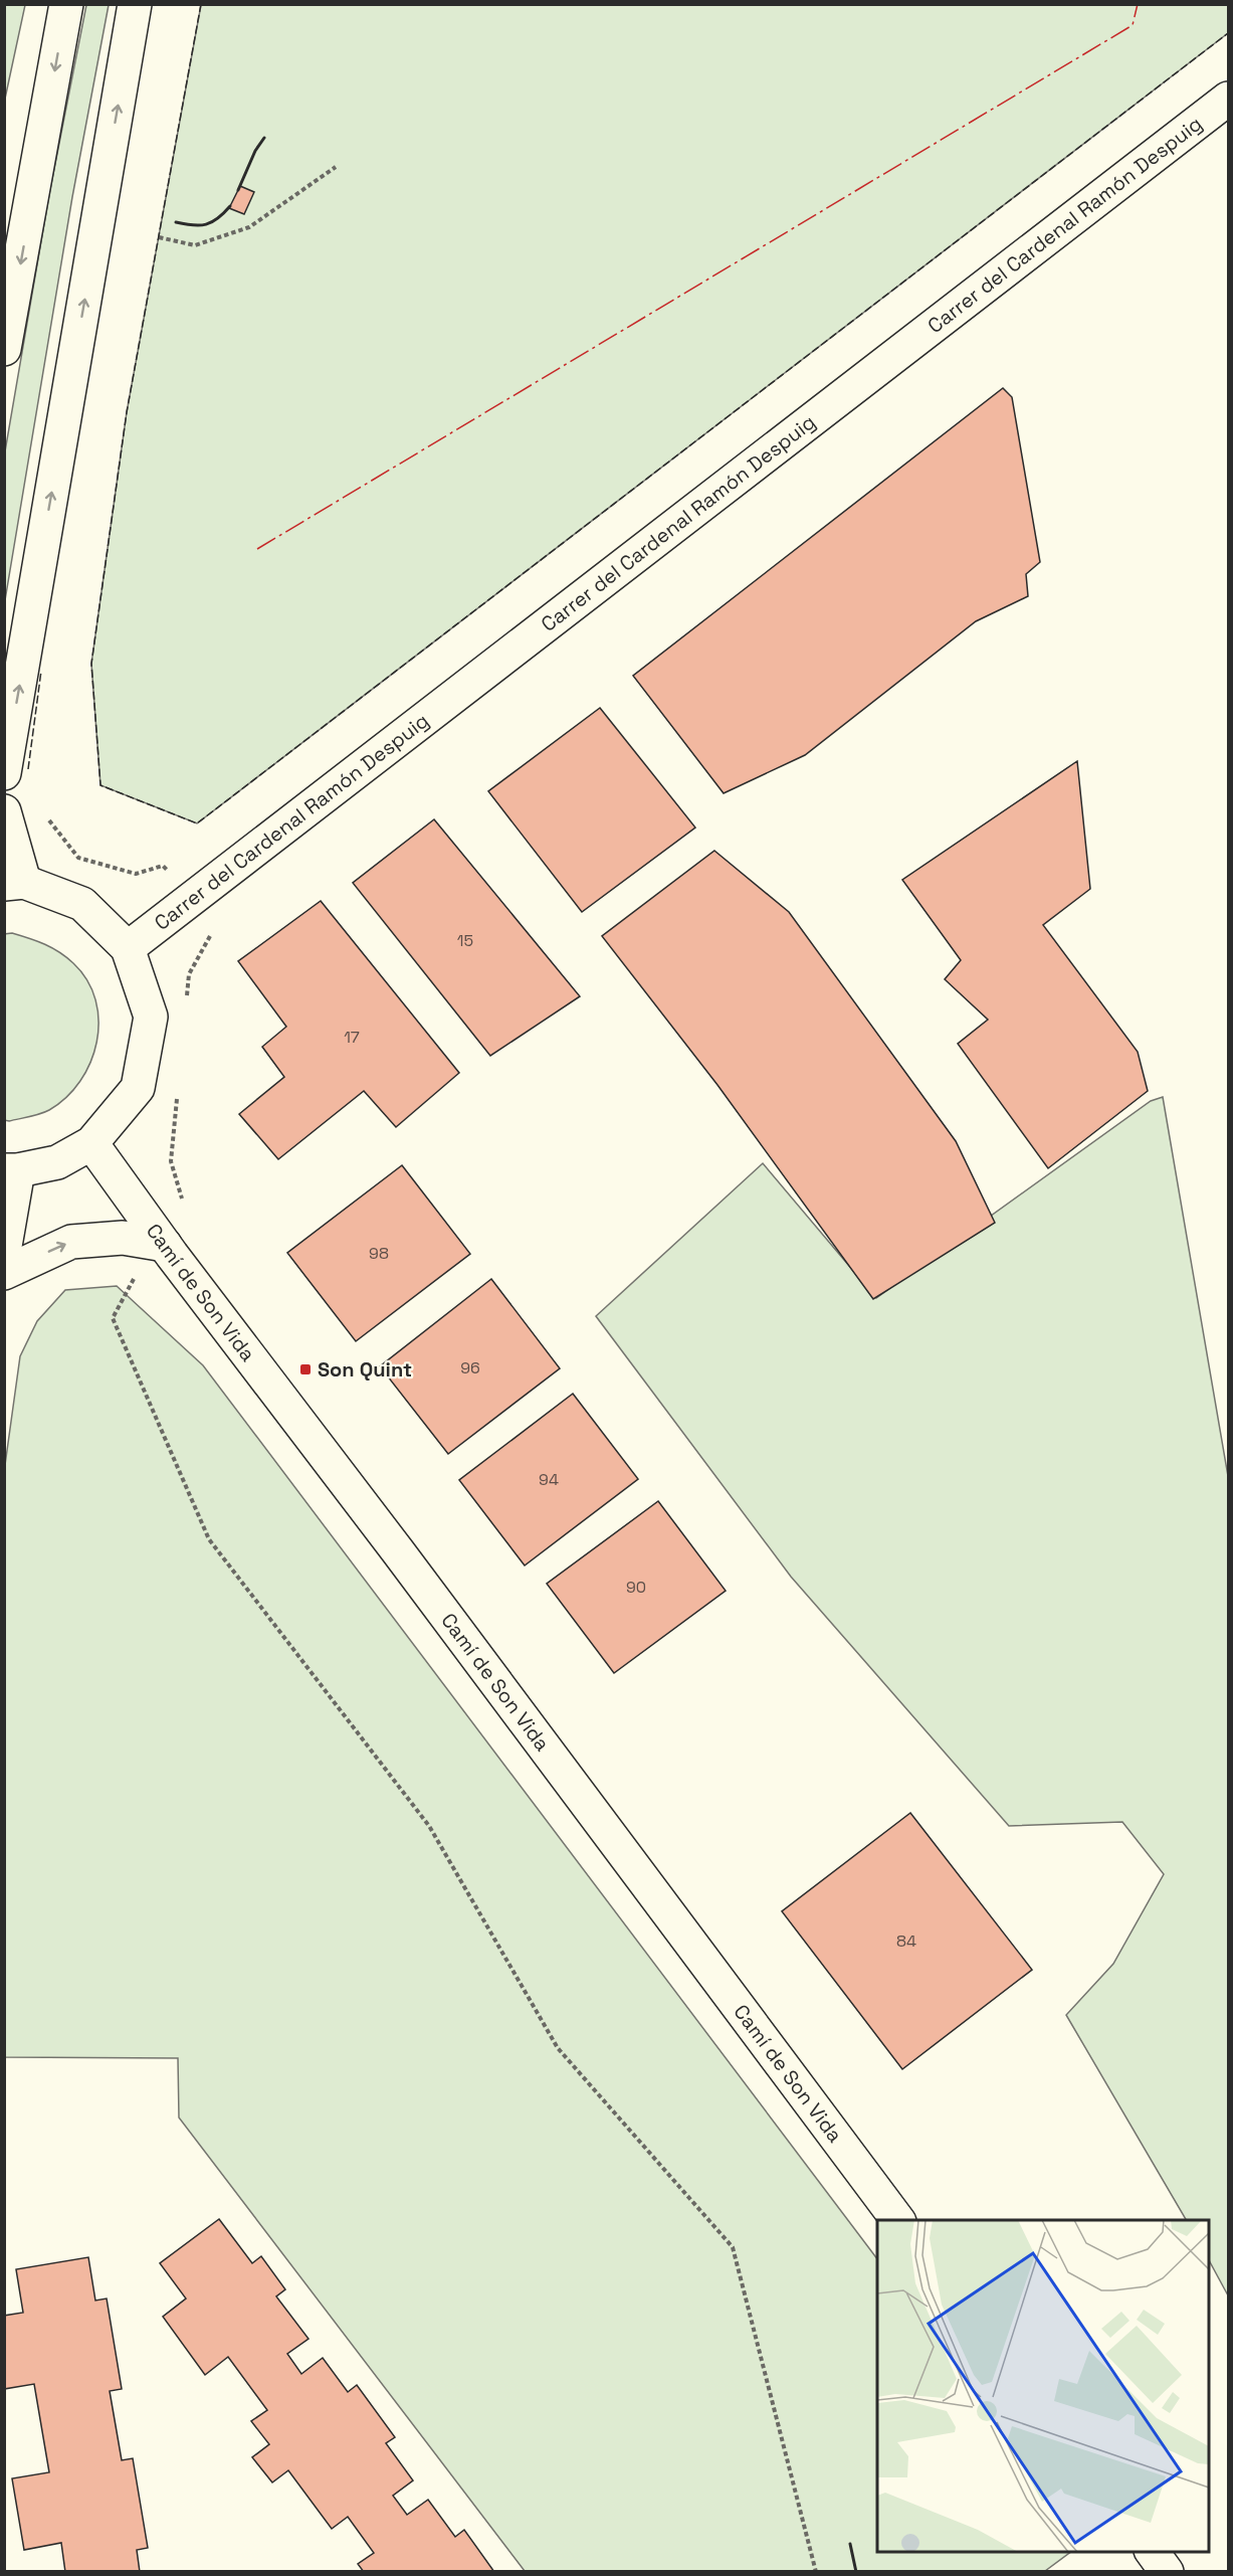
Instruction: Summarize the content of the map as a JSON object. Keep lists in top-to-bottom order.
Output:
{
  "streets": {
    "street": ["Carrer del Cardenal Ramón Despuig", "Camí de Son Vida"]
  },
  "places": {
    "transit": ["Son Quint"]
  },
  "house_numbers": [
    "15",
    "17",
    "98",
    "96",
    "94",
    "90",
    "84"
  ]
}
